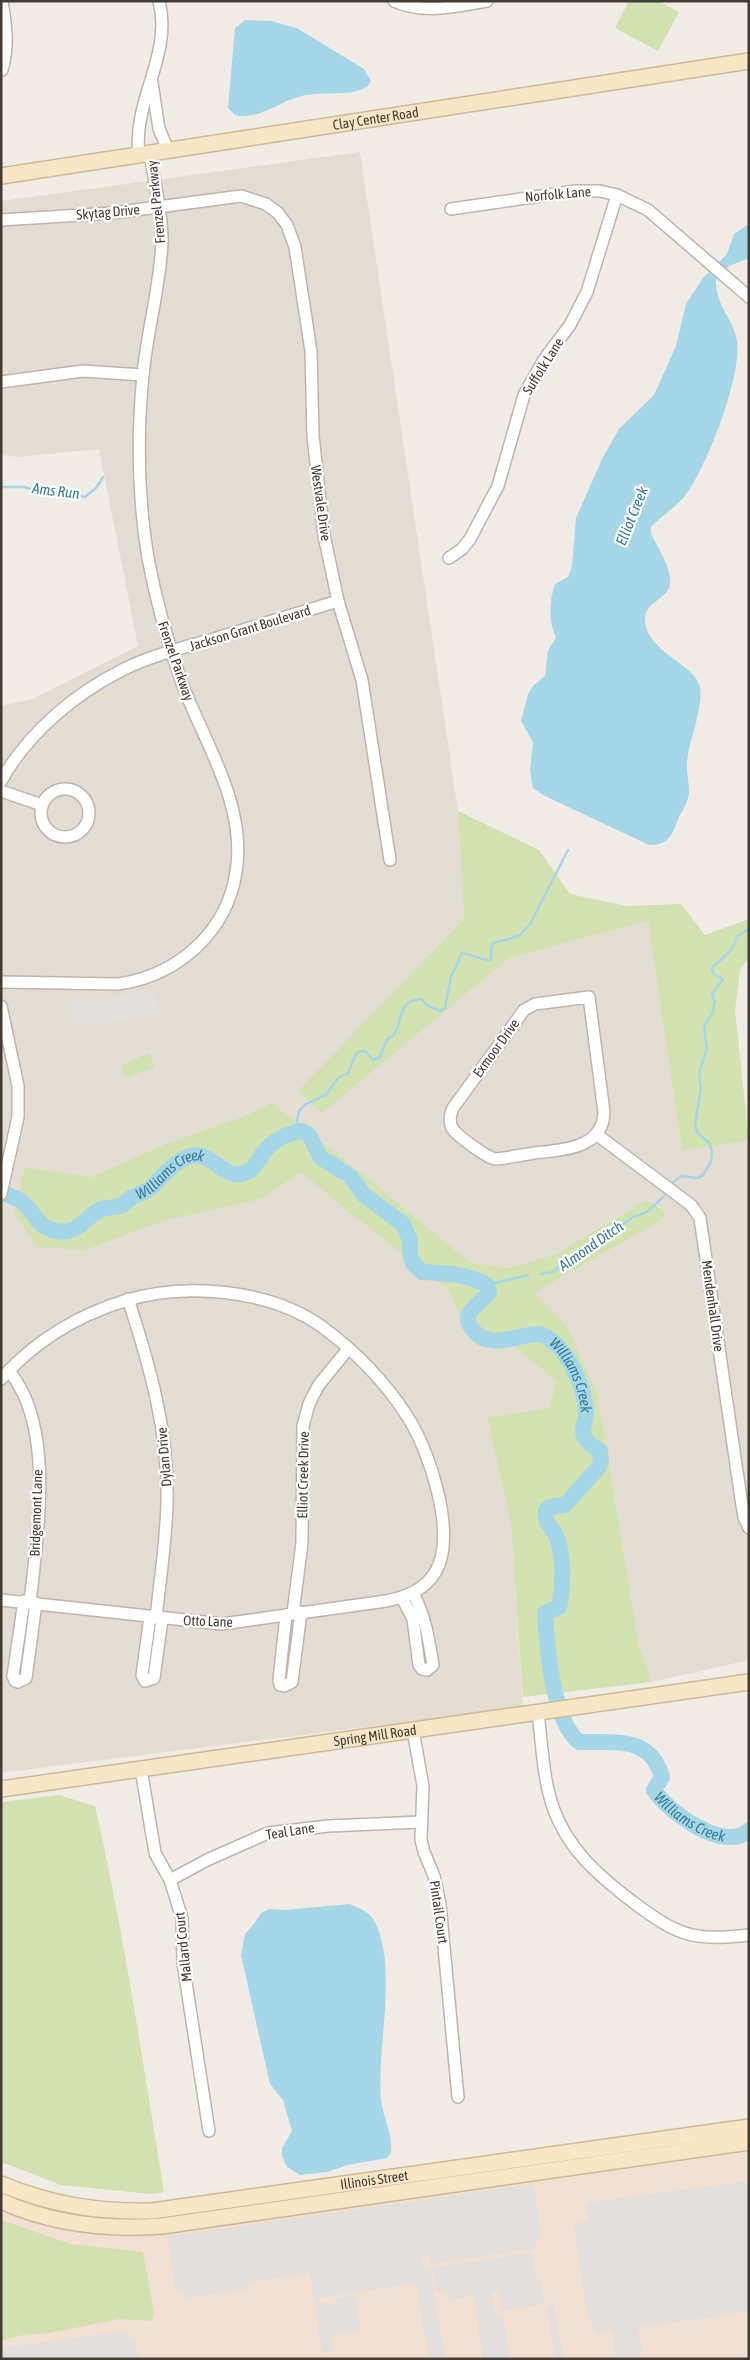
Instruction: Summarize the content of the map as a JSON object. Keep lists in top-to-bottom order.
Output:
{
  "streets": {
    "street": [
      "Clay Center Road",
      "Norfolk Lane",
      "Frenzel Parkway",
      "Skytag Drive",
      "Suffolk Lane",
      "Westvale Drive",
      "Jackson Grant Boulevard",
      "Exmoor Drive",
      "Mendenhall Drive",
      "Dylan Drive",
      "Elliot Creek Drive",
      "Bridgemont Lane",
      "Otto Lane",
      "Spring Mill Road",
      "Teal Lane",
      "Pintail Court",
      "Mallard Court",
      "Illinois Street"
    ]
  },
  "crossings": [
    ["Clay Center Road", "Frenzel Parkway"],
    ["Norfolk Lane", "Suffolk Lane"],
    ["Frenzel Parkway", "Skytag Drive"],
    ["Frenzel Parkway", "Jackson Grant Boulevard"],
    ["Skytag Drive", "Westvale Drive"],
    ["Westvale Drive", "Jackson Grant Boulevard"],
    ["Exmoor Drive", "Mendenhall Drive"],
    ["Dylan Drive", "Otto Lane"],
    ["Elliot Creek Drive", "Otto Lane"],
    ["Bridgemont Lane", "Otto Lane"],
    ["Spring Mill Road", "Pintail Court"],
    ["Spring Mill Road", "Mallard Court"],
    ["Teal Lane", "Pintail Court"],
    ["Teal Lane", "Mallard Court"]
  ],
  "water": [
    "Ams Run",
    "Elliot Creek",
    "Williams Creek",
    "Almond Ditch"
  ]
}
